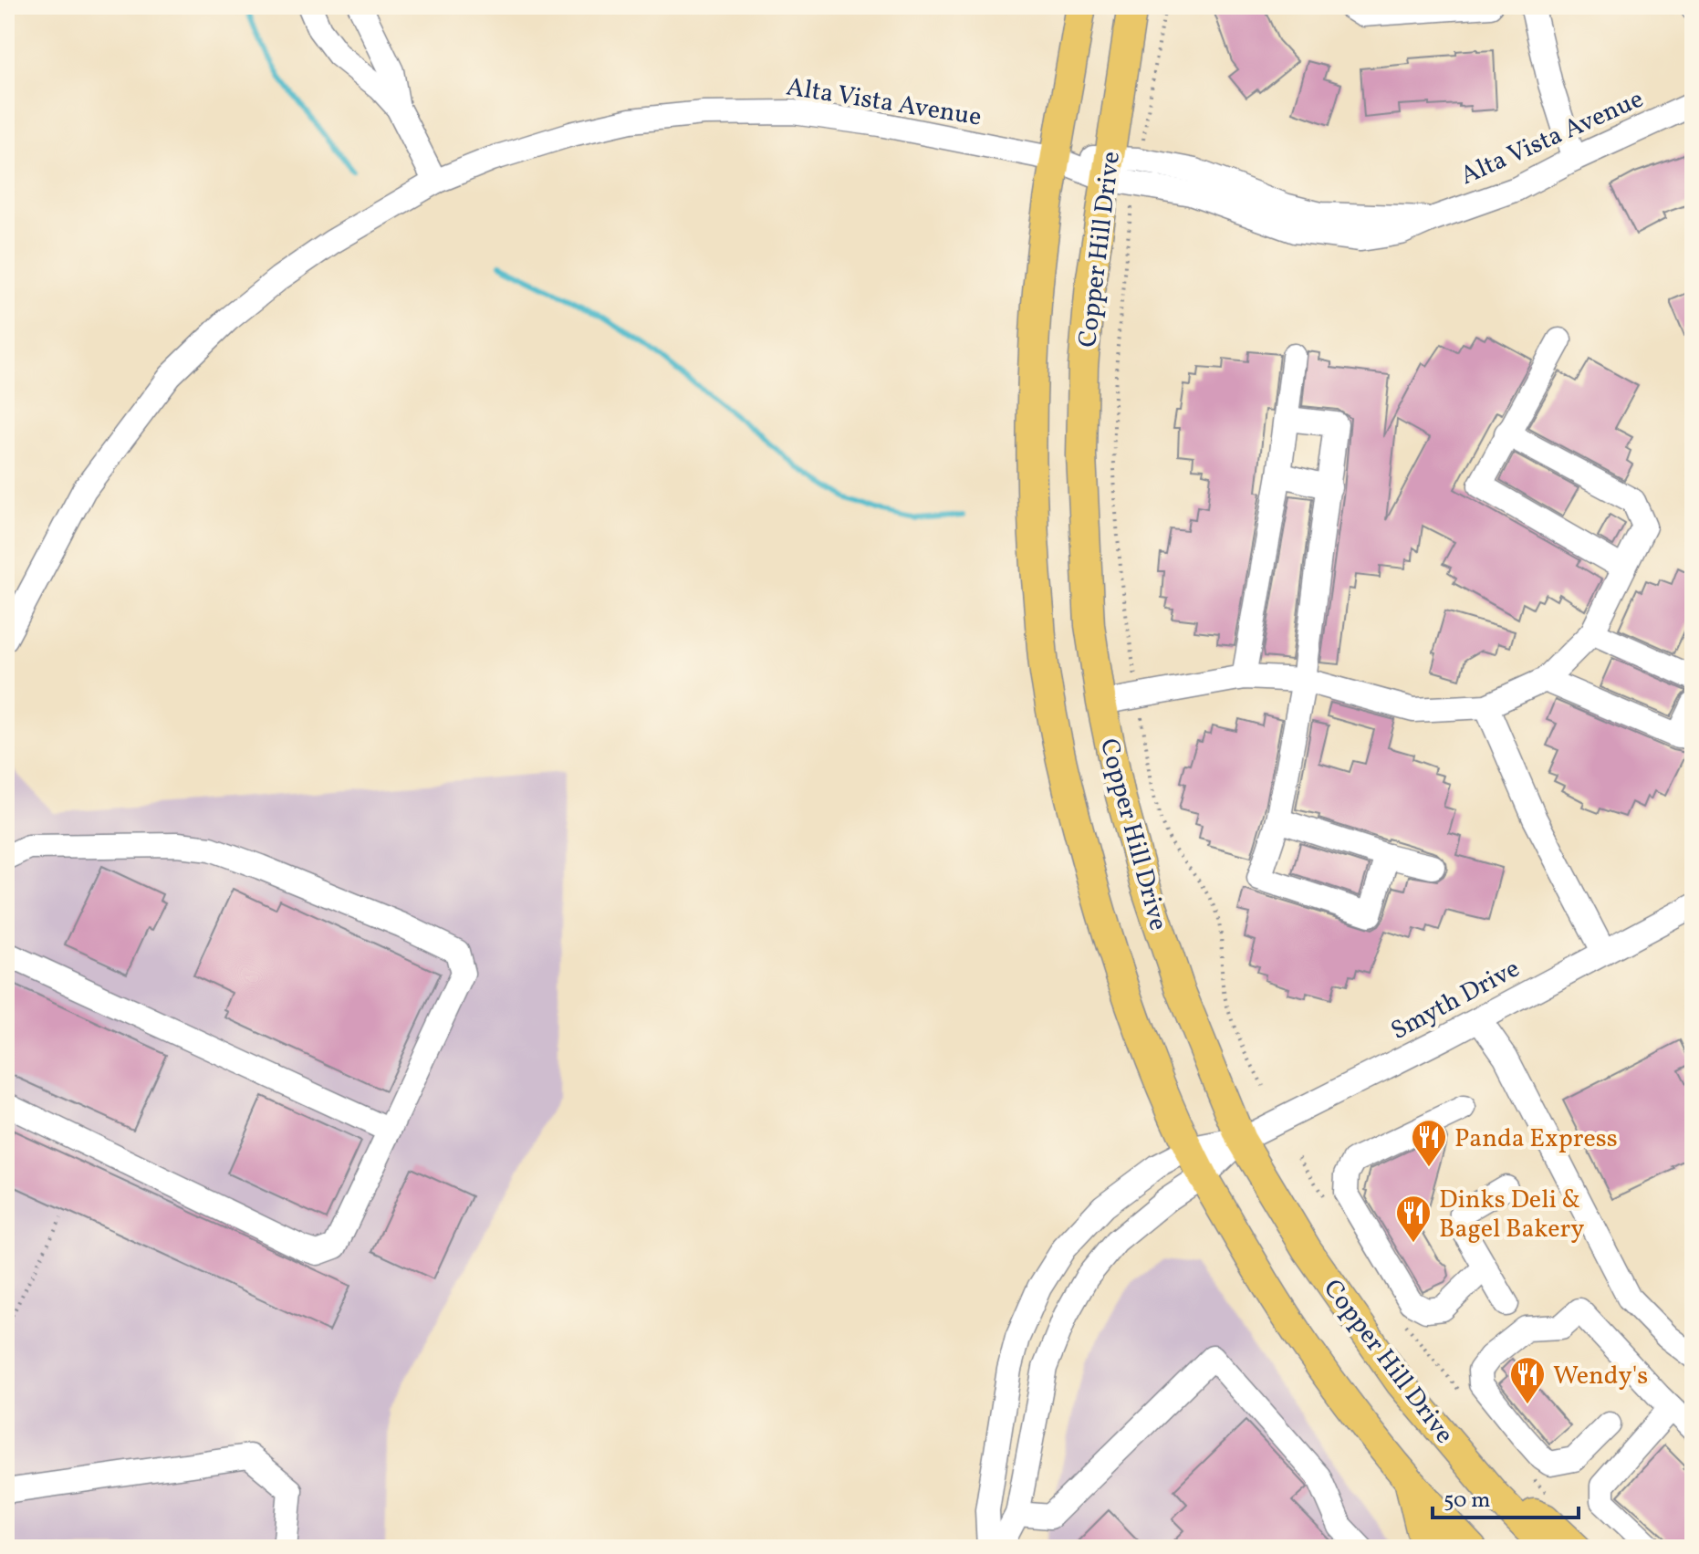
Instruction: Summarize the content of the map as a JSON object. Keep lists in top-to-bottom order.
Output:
{
  "streets": {
    "main road": ["Copper Hill Drive"],
    "street": ["Alta Vista Avenue", "Smyth Drive"]
  },
  "crossings": [
    ["Alta Vista Avenue", "Copper Hill Drive"],
    ["Copper Hill Drive", "Smyth Drive"]
  ],
  "places": {
    "restaurant": ["Panda Express", "Dinks Deli & Bagel Bakery", "Wendy's"]
  },
  "scale_bar": "50 m"
}
